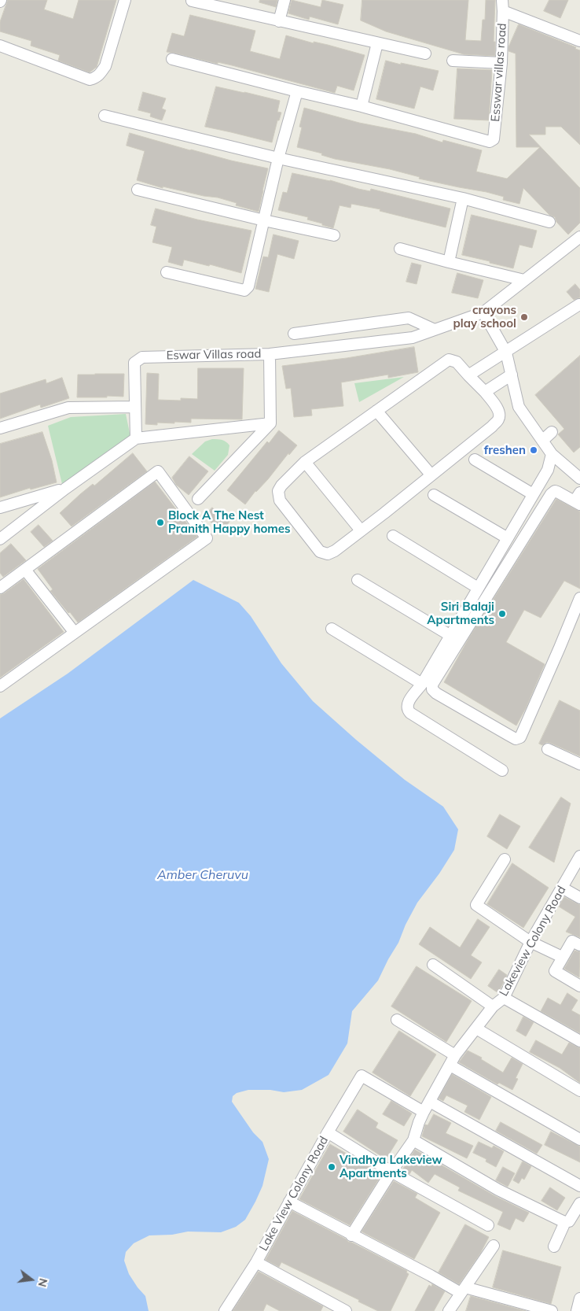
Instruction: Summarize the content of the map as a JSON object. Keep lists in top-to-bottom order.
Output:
{
  "streets": {
    "street": [
      "Esswar villas road",
      "Eswar Villas road",
      "Lakeview Colony Road",
      "Lake View Colony Road"
    ]
  },
  "crossings": [
    ["Lakeview Colony Road", "Lake View Colony Road"]
  ],
  "water": ["Amber Cheruvu"],
  "places": [
    "crayons play school",
    "freshen",
    "Block A The Nest Pranith Happy homes",
    "Siri Balaji Apartments",
    "Vindhya Lakeview Apartments"
  ],
  "north": "right"
}
